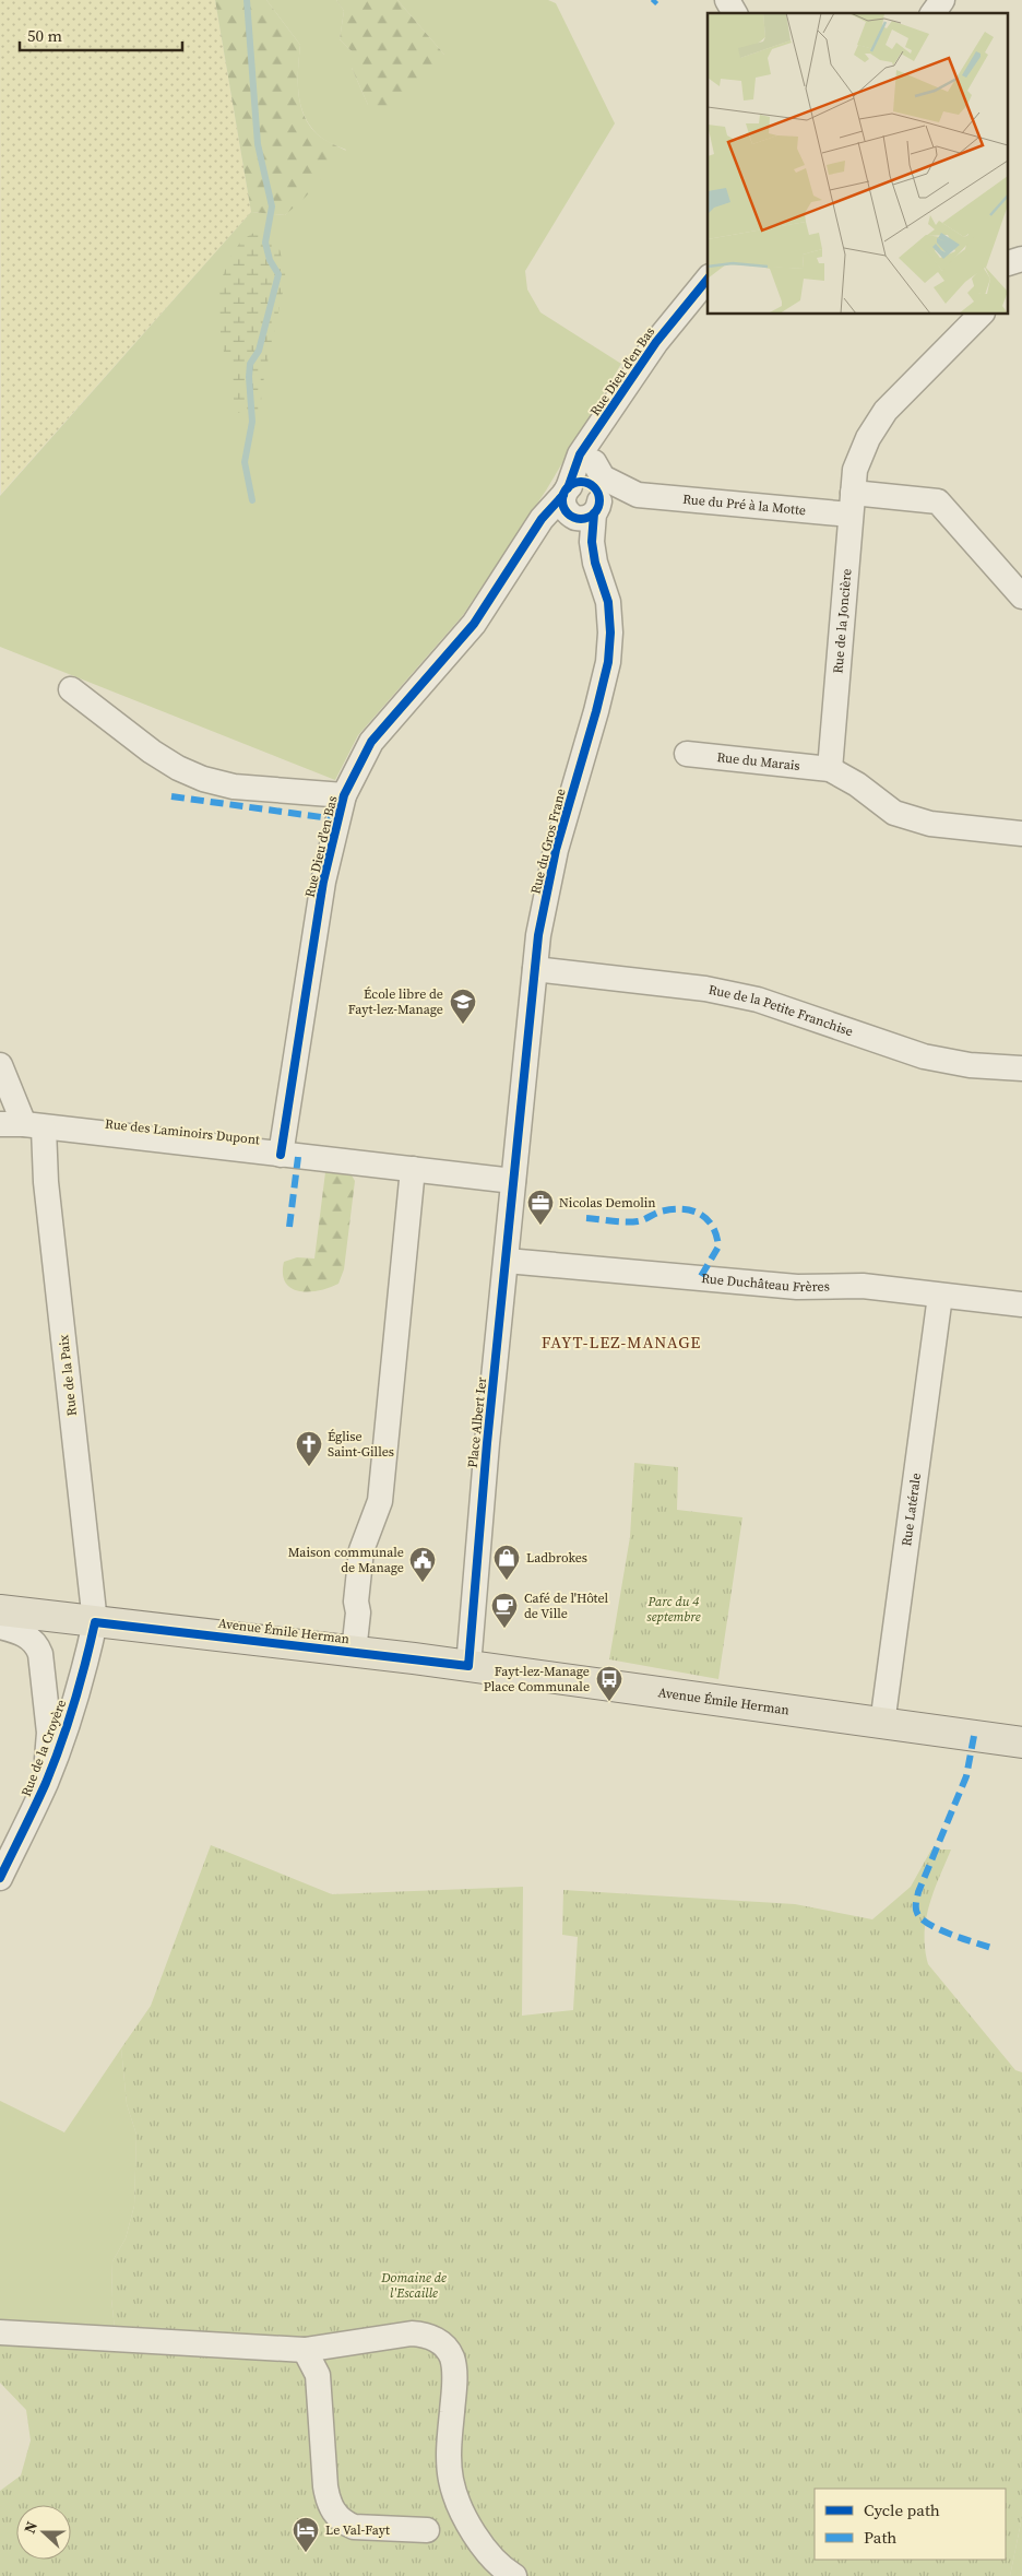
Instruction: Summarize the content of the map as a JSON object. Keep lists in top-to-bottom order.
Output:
{
  "streets": {
    "main road": ["Avenue Émile Herman"],
    "street": [
      "Rue Dieu d'en Bas",
      "Rue du Pré à la Motte",
      "Rue de la Joncière",
      "Rue du Marais",
      "Rue du Gros Frane",
      "Rue de la Petite Franchise",
      "Rue des Laminoirs Dupont",
      "Rue Duchâteau Frères",
      "Rue de la Paix",
      "Place Albert Ier",
      "Rue Latérale",
      "Rue de la Croyère"
    ]
  },
  "crossings": [
    ["Rue Dieu d'en Bas", "Rue du Pré à la Motte"],
    ["Rue Dieu d'en Bas", "Rue du Gros Frane"],
    ["Rue Dieu d'en Bas", "Rue des Laminoirs Dupont"],
    ["Rue du Pré à la Motte", "Rue de la Joncière"],
    ["Rue du Pré à la Motte", "Rue du Gros Frane"],
    ["Rue de la Joncière", "Rue du Marais"],
    ["Rue du Gros Frane", "Rue de la Petite Franchise"],
    ["Rue du Gros Frane", "Rue des Laminoirs Dupont"],
    ["Rue du Gros Frane", "Place Albert Ier"],
    ["Rue des Laminoirs Dupont", "Rue de la Paix"],
    ["Rue des Laminoirs Dupont", "Place Albert Ier"],
    ["Rue Duchâteau Frères", "Place Albert Ier"],
    ["Rue Duchâteau Frères", "Rue Latérale"],
    ["Rue de la Paix", "Avenue Émile Herman"],
    ["Rue de la Paix", "Rue de la Croyère"],
    ["Place Albert Ier", "Avenue Émile Herman"],
    ["Rue Latérale", "Avenue Émile Herman"],
    ["Avenue Émile Herman", "Rue de la Croyère"]
  ],
  "districts": ["FAYT-LEZ-MANAGE"],
  "parks": ["Parc du 4 septembre", "Domaine de l'Escaille"],
  "places": {
    "school or university": ["École libre de Fayt-lez-Manage"],
    "office": ["Nicolas Demolin"],
    "church": ["Église Saint-Gilles"],
    "shop": ["Ladbrokes"],
    "public building": ["Maison communale de Manage"],
    "cafe": ["Café de l'Hôtel de Ville"],
    "bus stop": ["Fayt-lez-Manage Place Communale"],
    "hotel": ["Le Val-Fayt"]
  },
  "legend": ["Cycle path", "Path"],
  "scale_bar": "50 m",
  "north": "left"
}
